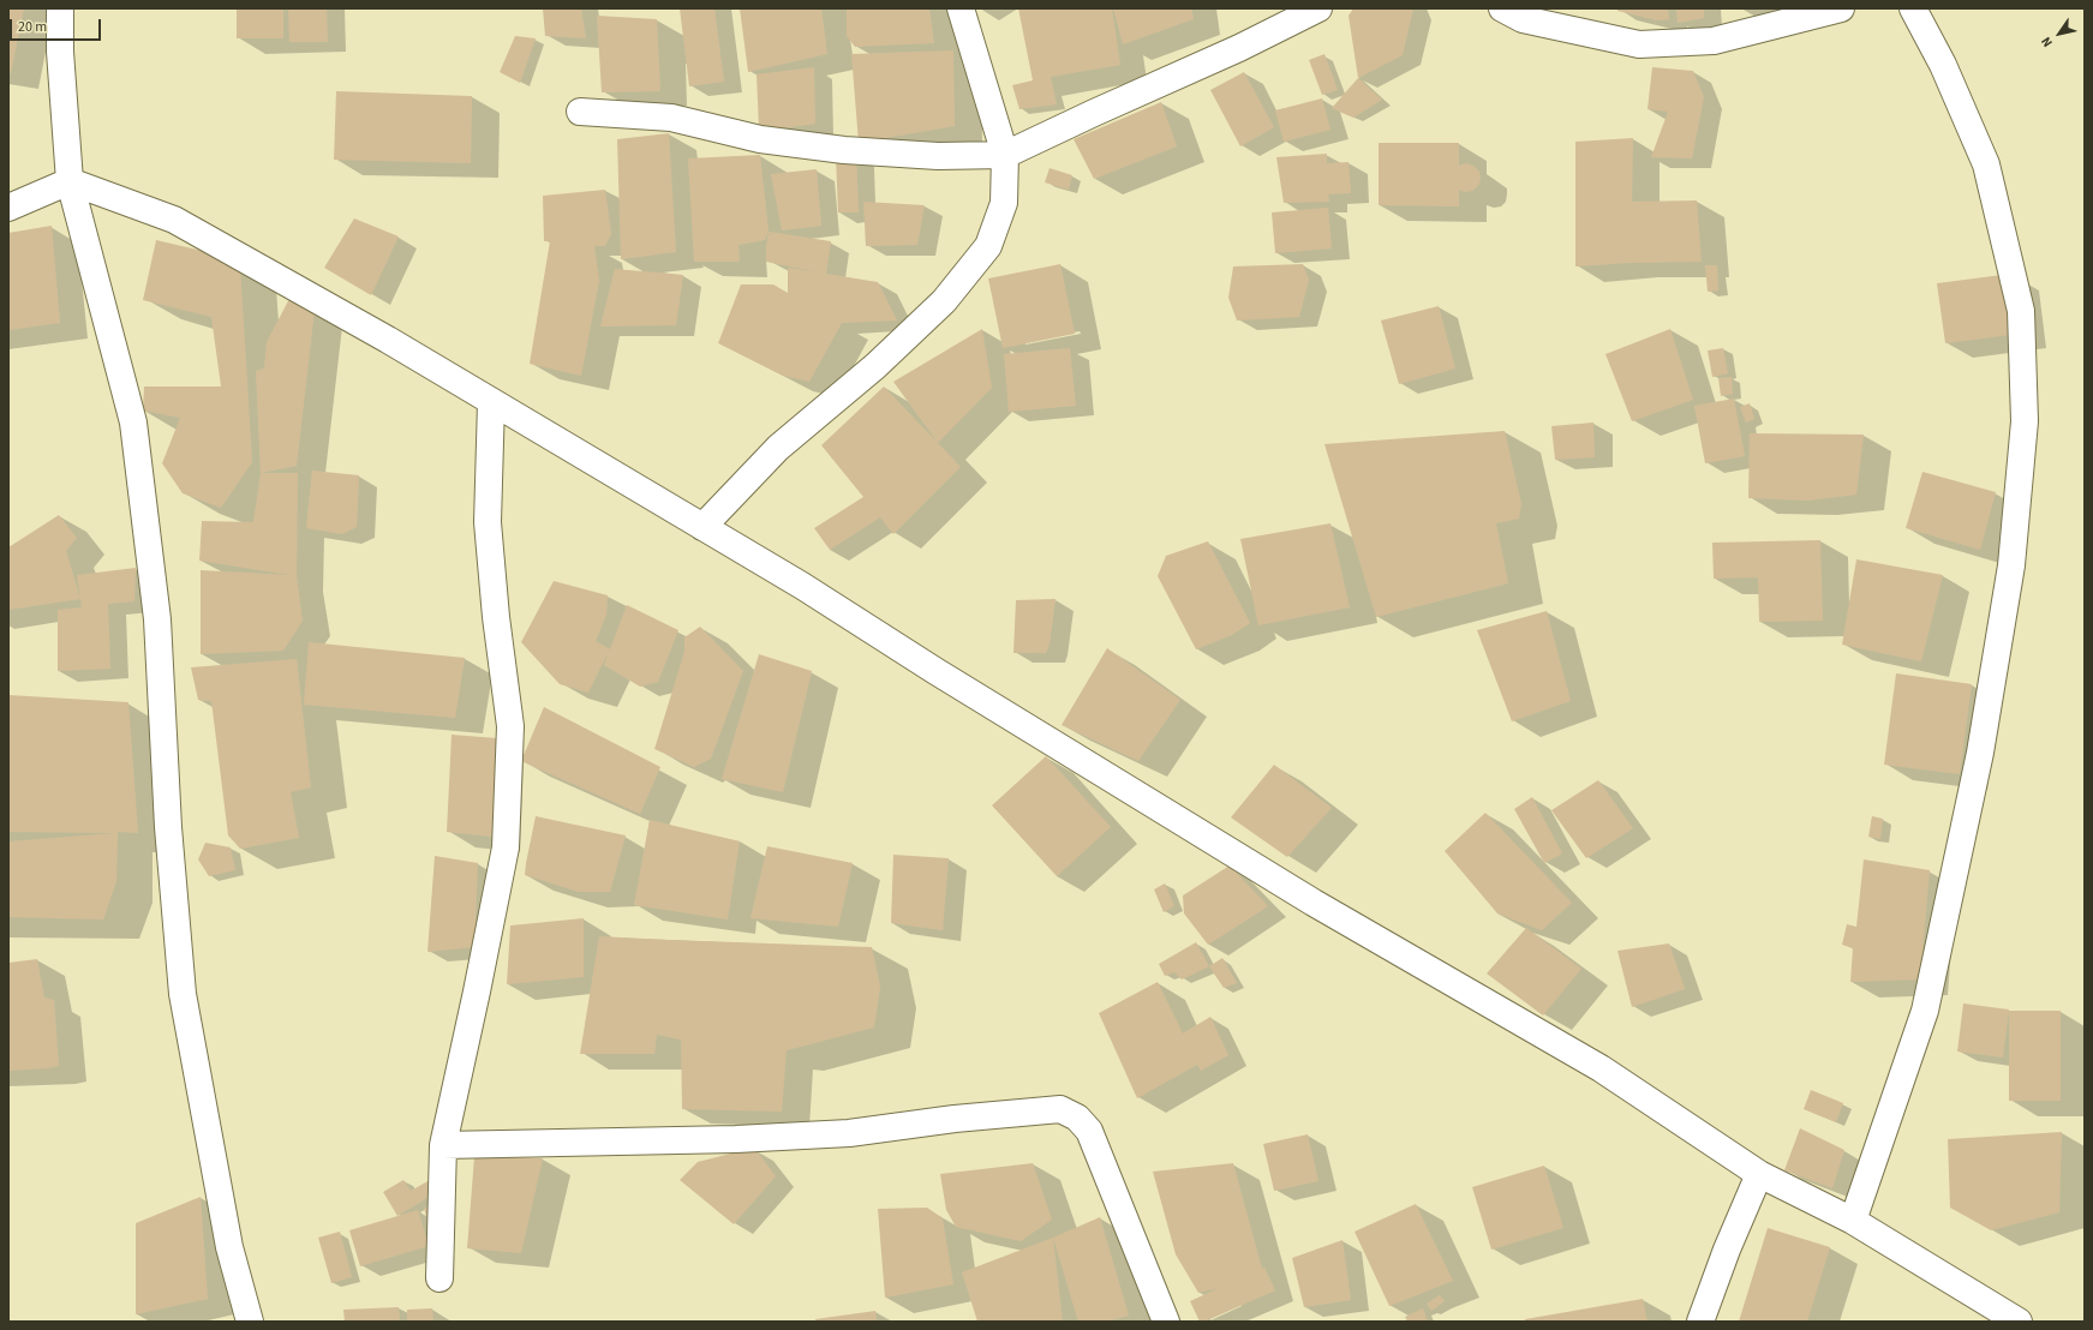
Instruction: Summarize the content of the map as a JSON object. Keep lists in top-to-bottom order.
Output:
{
  "scale_bar": "20 m",
  "north": "bottom left"
}
